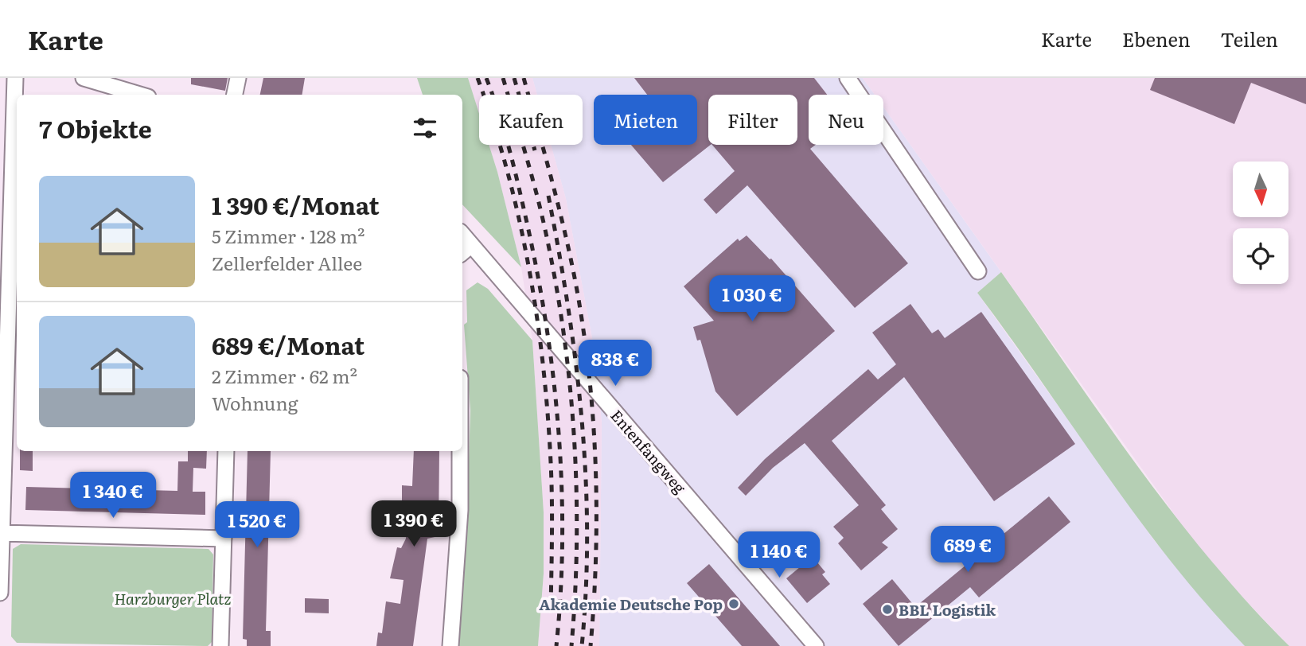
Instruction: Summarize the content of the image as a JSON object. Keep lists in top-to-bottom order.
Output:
{
  "streets": {
    "street": ["Entenfangweg"]
  },
  "parks": ["Harzburger Platz"],
  "places": ["Akademie Deutsche Pop", "BBL Logistik"],
  "north": "bottom",
  "page": {
    "header": "Karte",
    "nav": ["Karte", "Ebenen", "Teilen"],
    "chip": [
      "Kaufen",
      "Mieten",
      "Filter",
      "Neu"
    ],
    "heading": "7 Objekte",
    "list": [
      {
        "name": "1 390 €/Monat",
        "note": "5 Zimmer · 128 m² · Zellerfelder Allee"
      },
      {
        "name": "689 €/Monat",
        "note": "2 Zimmer · 62 m² · Wohnung"
      }
    ],
    "price": [
      "1 030 €",
      "838 €",
      "1 340 €",
      "1 390 €",
      "1 520 €",
      "689 €",
      "1 140 €"
    ]
  }
}
